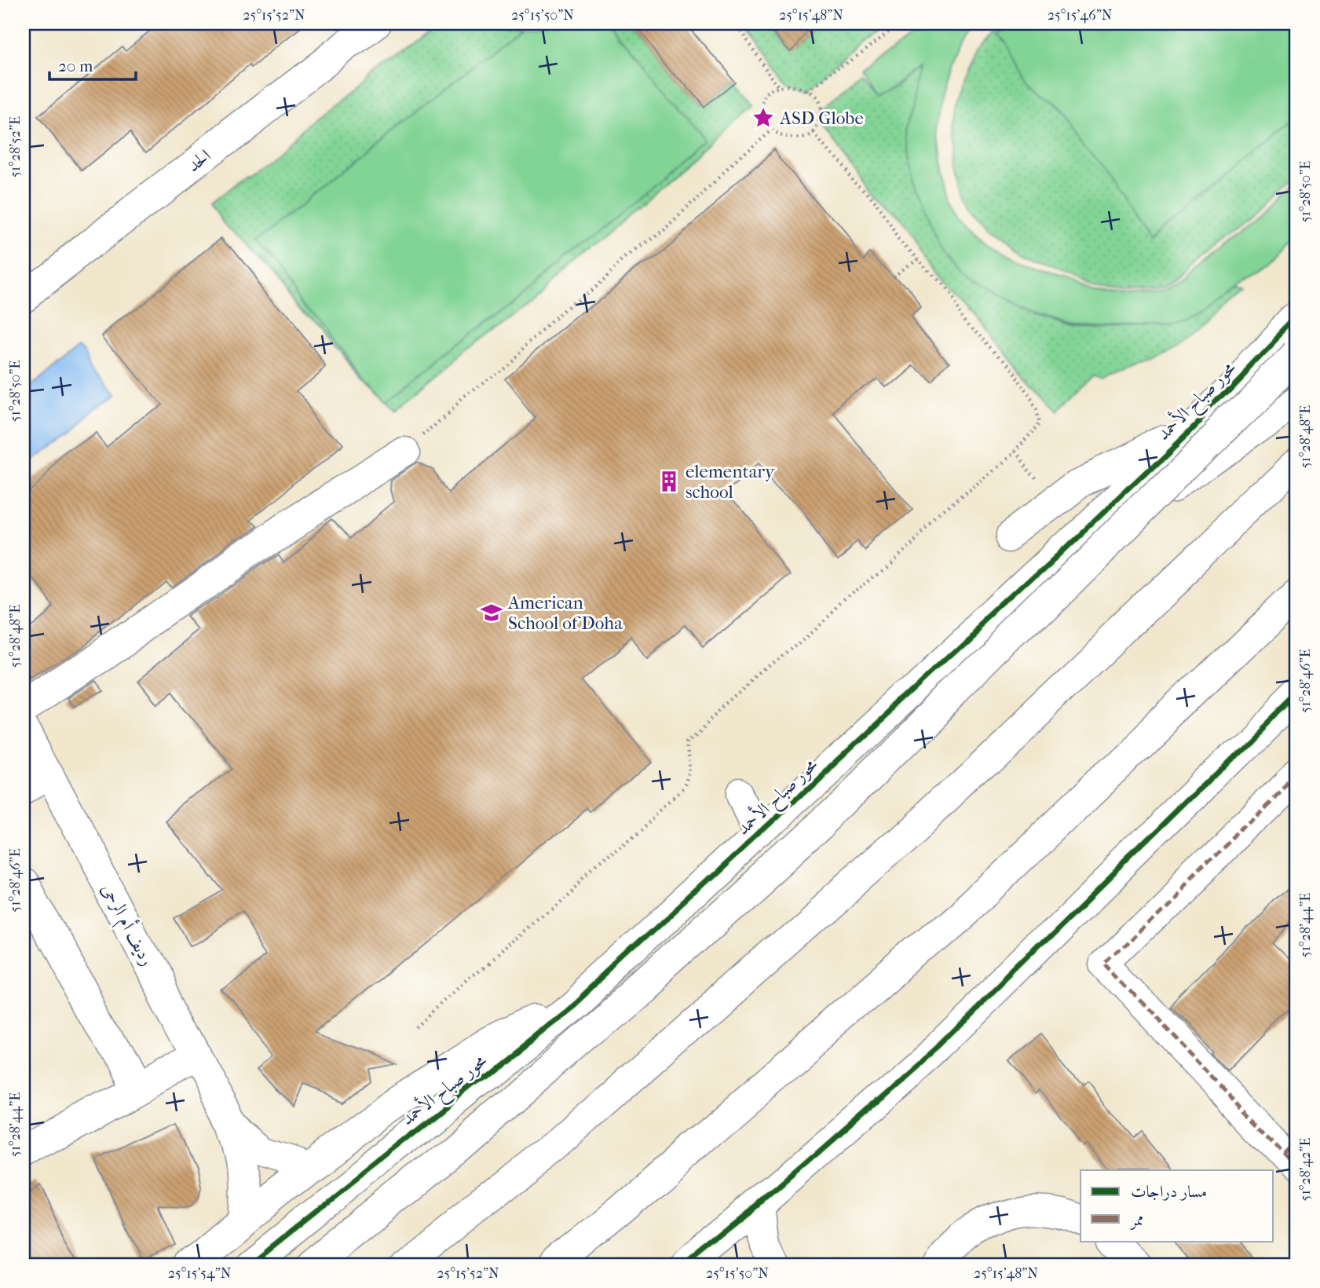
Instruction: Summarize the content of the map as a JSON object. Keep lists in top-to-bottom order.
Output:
{
  "streets": {
    "main road": ["الحد", "محور صباح الأحمد", "رديف أم الرحى"]
  },
  "crossings": [
    ["محور صباح الأحمد", "رديف أم الرحى"]
  ],
  "places": {
    "place": ["ASD Globe"],
    "building": ["elementary school"],
    "school or university": ["American School of Doha"]
  },
  "legend": ["مسار دراجات", "ممر"],
  "scale_bar": "20 m",
  "coordinates": [
    "25°15'52\"N",
    "25°15'50\"N",
    "25°15'48\"N",
    "25°15'46\"N",
    "51°28'52\"E",
    "51°28'50\"E",
    "51°28'48\"E",
    "51°28'46\"E",
    "51°28'44\"E",
    "51°28'42\"E",
    "25°15'54\"N"
  ]
}
